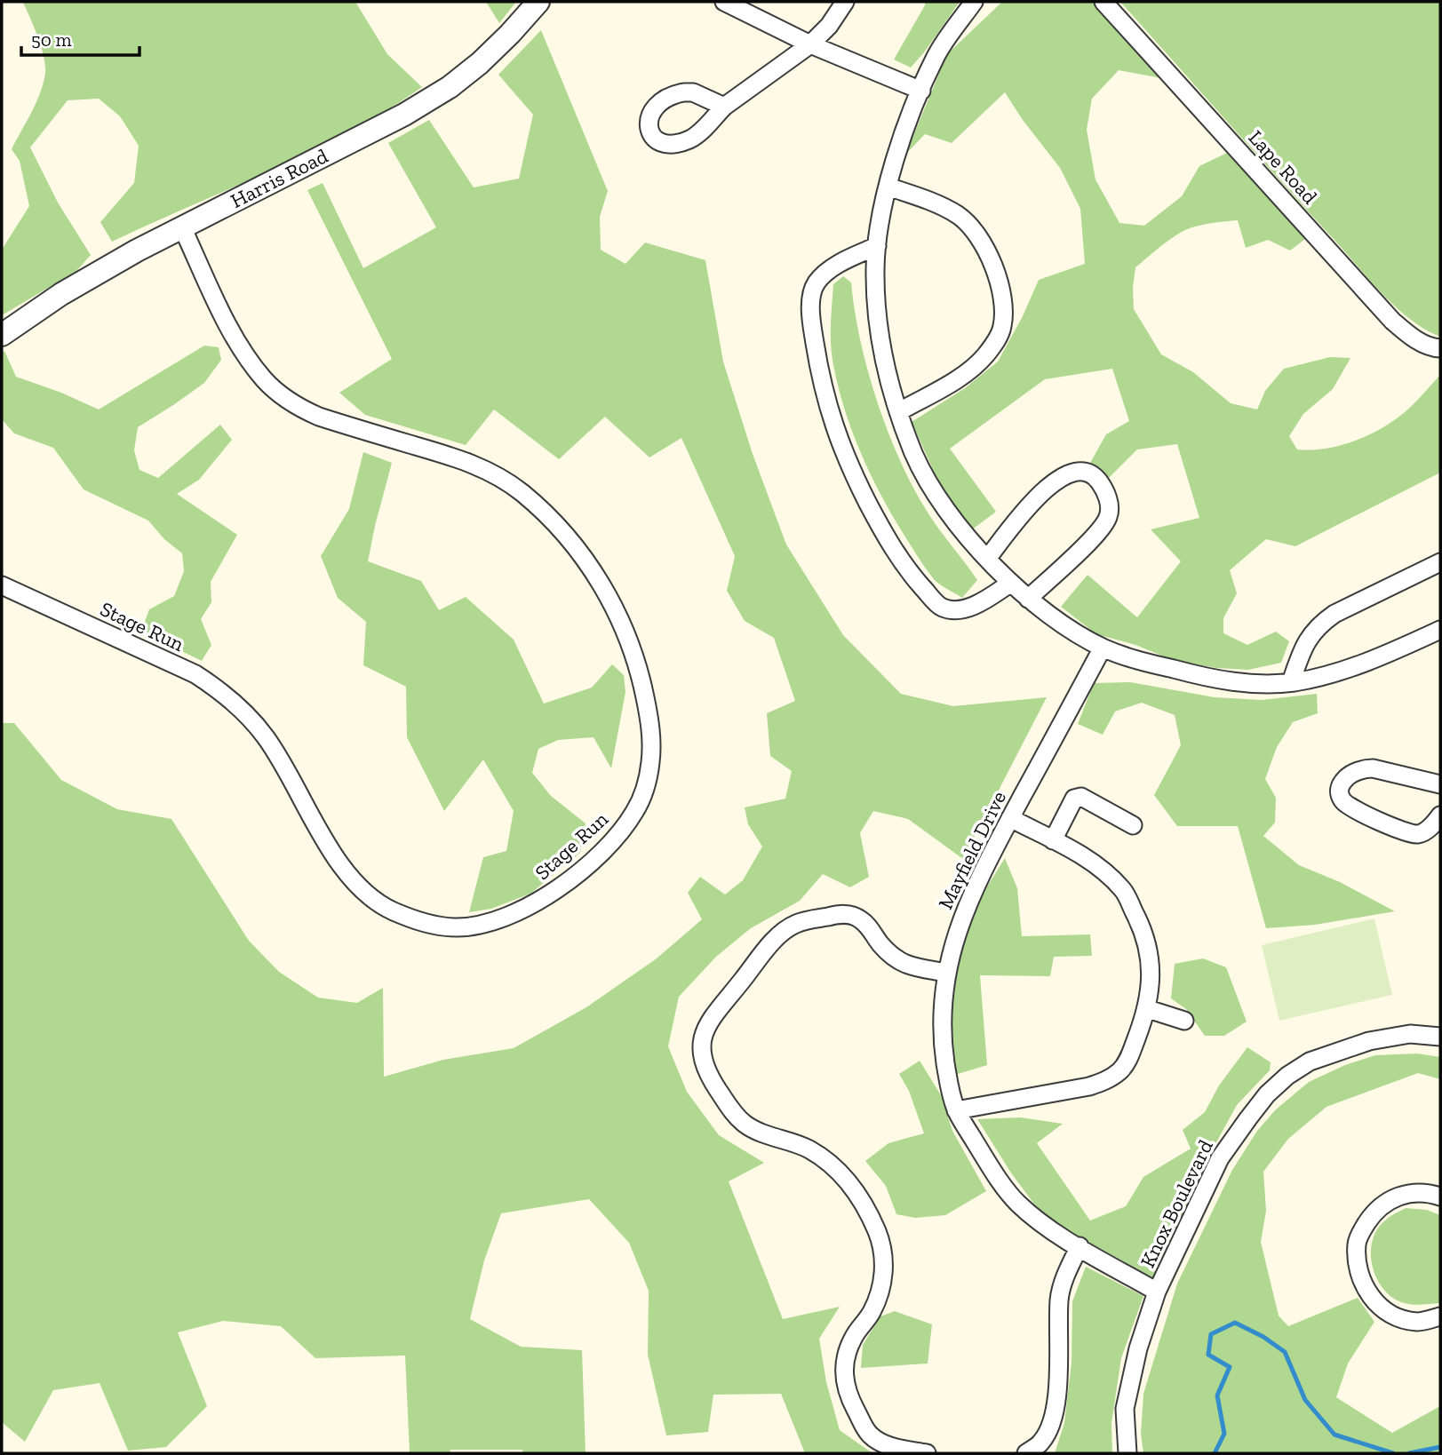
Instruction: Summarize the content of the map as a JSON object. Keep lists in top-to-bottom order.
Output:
{
  "streets": {
    "street": [
      "Lape Road",
      "Harris Road",
      "Stage Run",
      "Mayfield Drive",
      "Knox Boulevard"
    ]
  },
  "crossings": [
    ["Harris Road", "Stage Run"],
    ["Mayfield Drive", "Knox Boulevard"]
  ],
  "scale_bar": "50 m"
}
